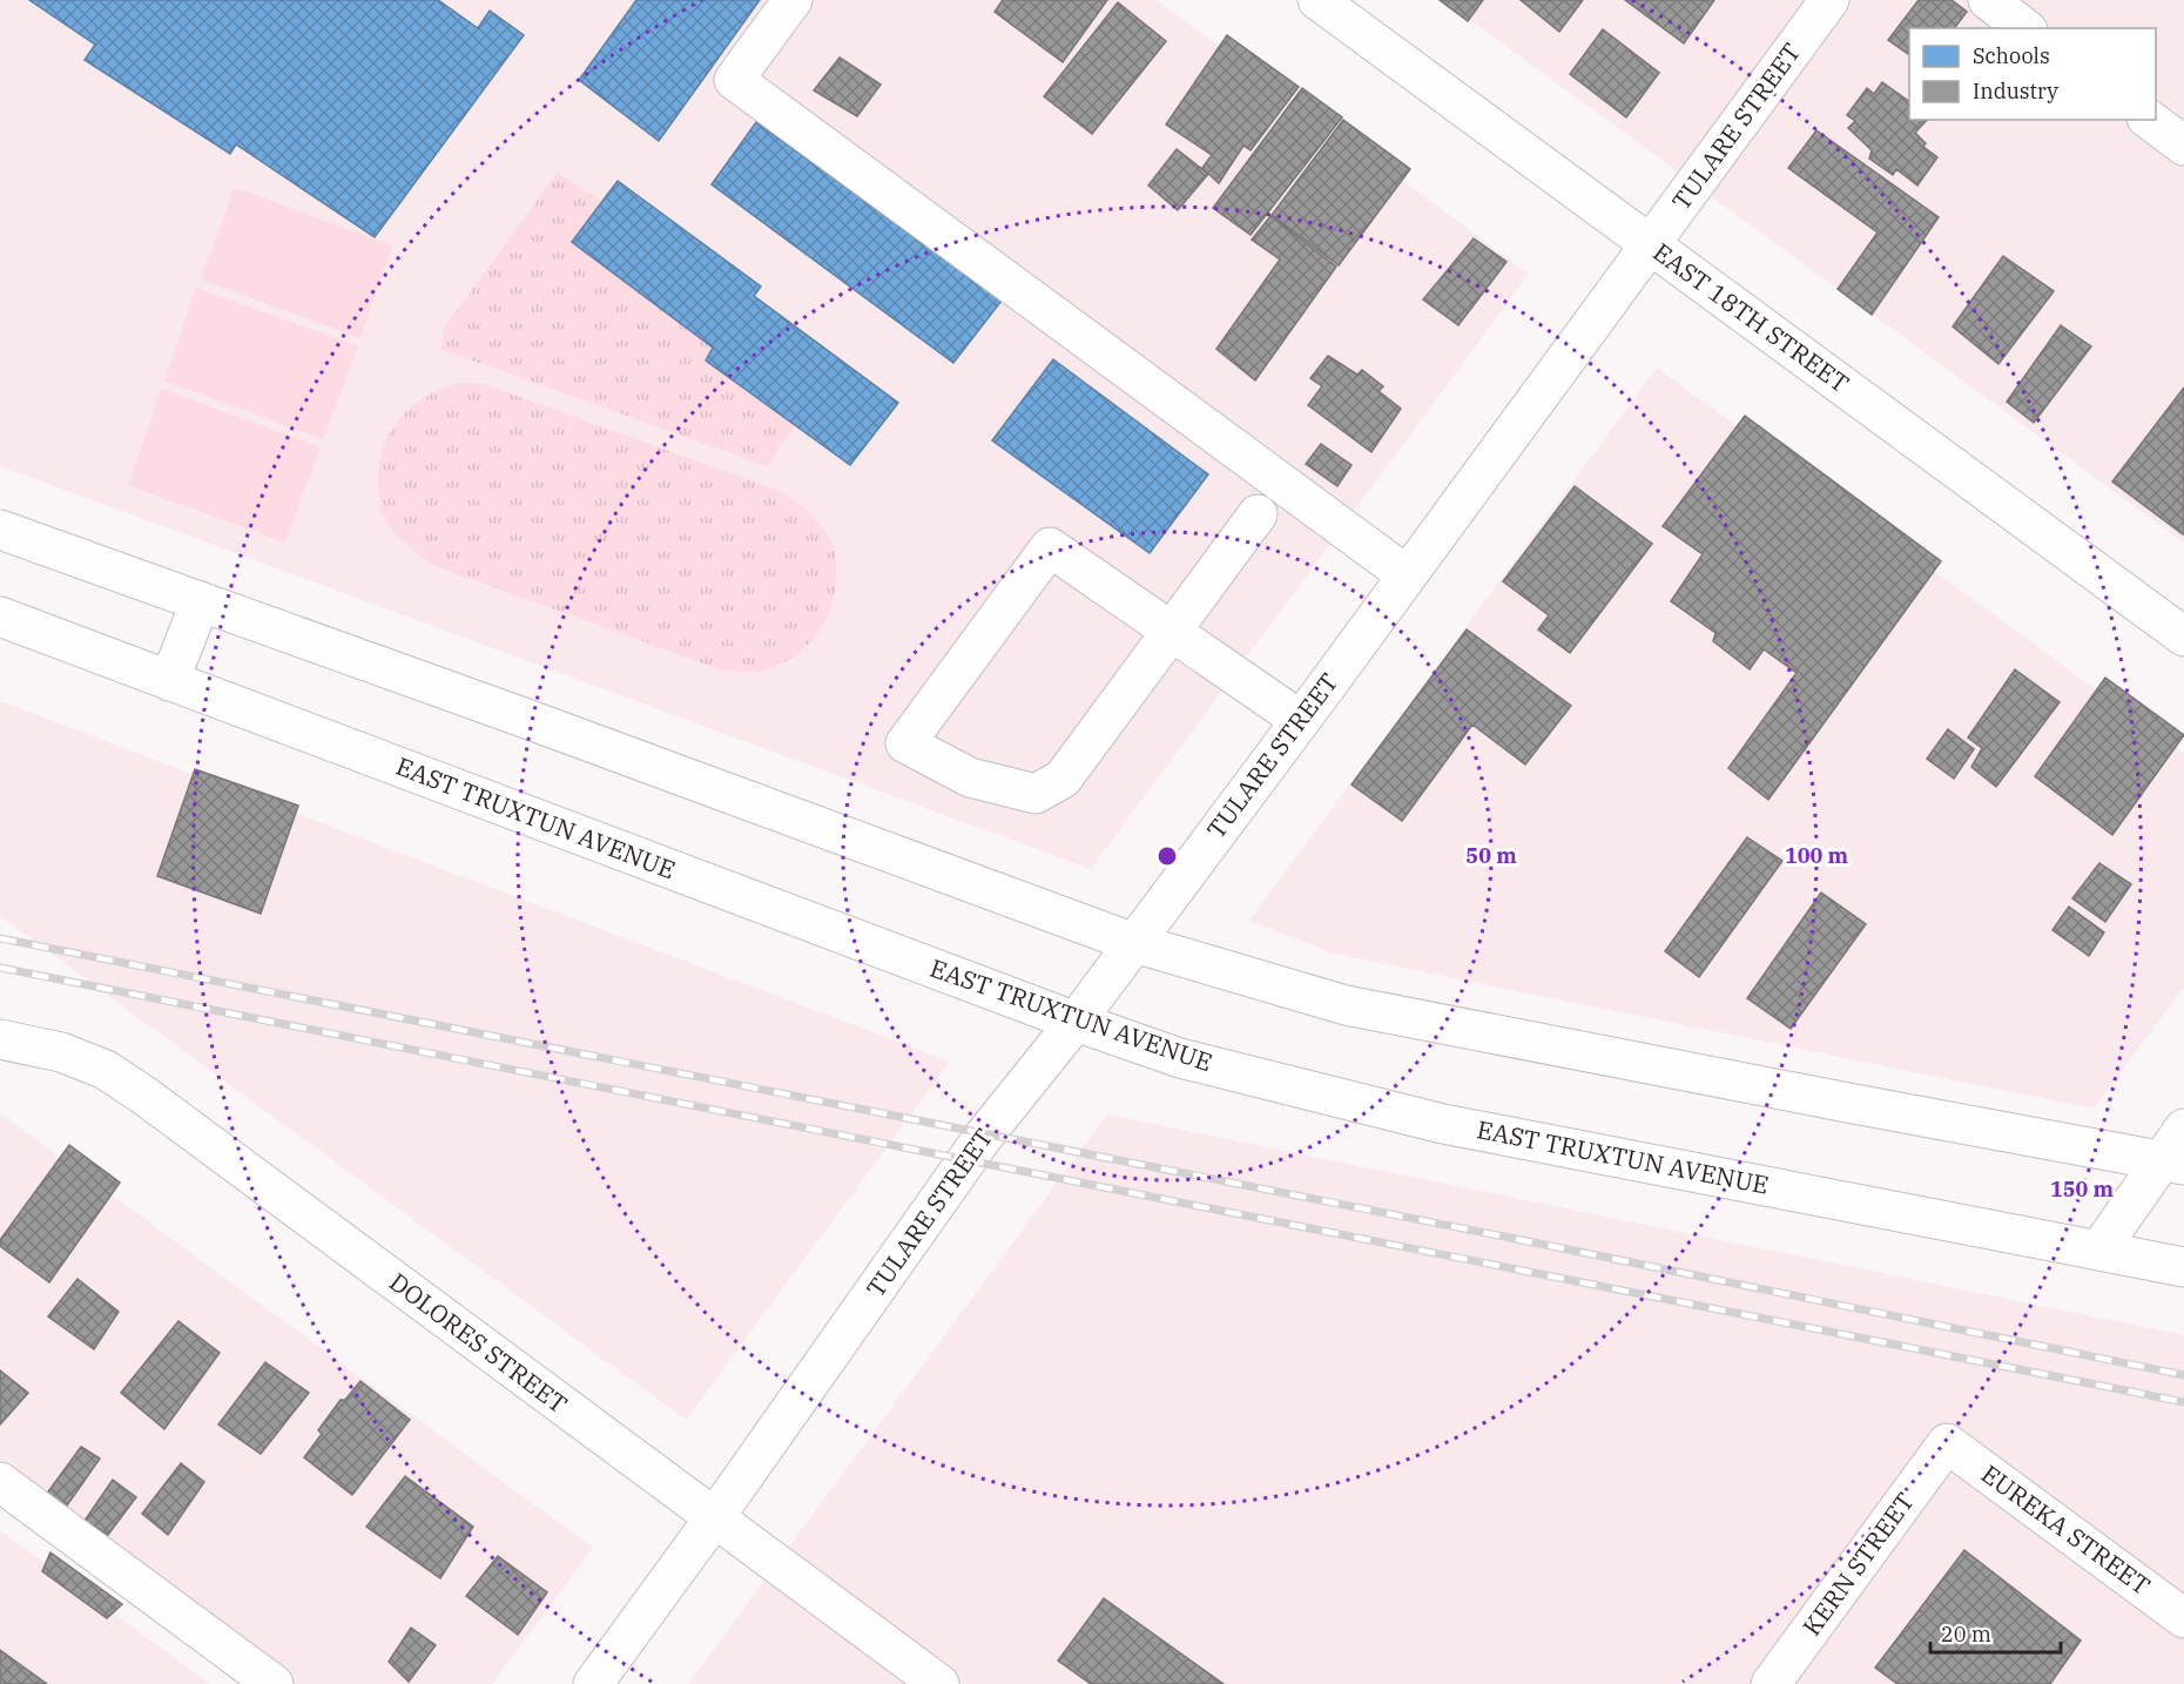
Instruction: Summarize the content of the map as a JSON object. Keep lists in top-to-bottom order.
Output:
{
  "streets": {
    "street": [
      "TULARE STREET",
      "EAST 18TH STREET",
      "EAST TRUXTUN AVENUE",
      "DOLORES STREET",
      "EUREKA STREET",
      "KERN STREET"
    ]
  },
  "crossings": [
    ["TULARE STREET", "EAST 18TH STREET"],
    ["TULARE STREET", "EAST TRUXTUN AVENUE"],
    ["TULARE STREET", "DOLORES STREET"],
    ["EUREKA STREET", "KERN STREET"]
  ],
  "legend": ["Schools", "Industry"],
  "scale_bar": "20 m",
  "rings": ["50 m", "100 m", "150 m"]
}
